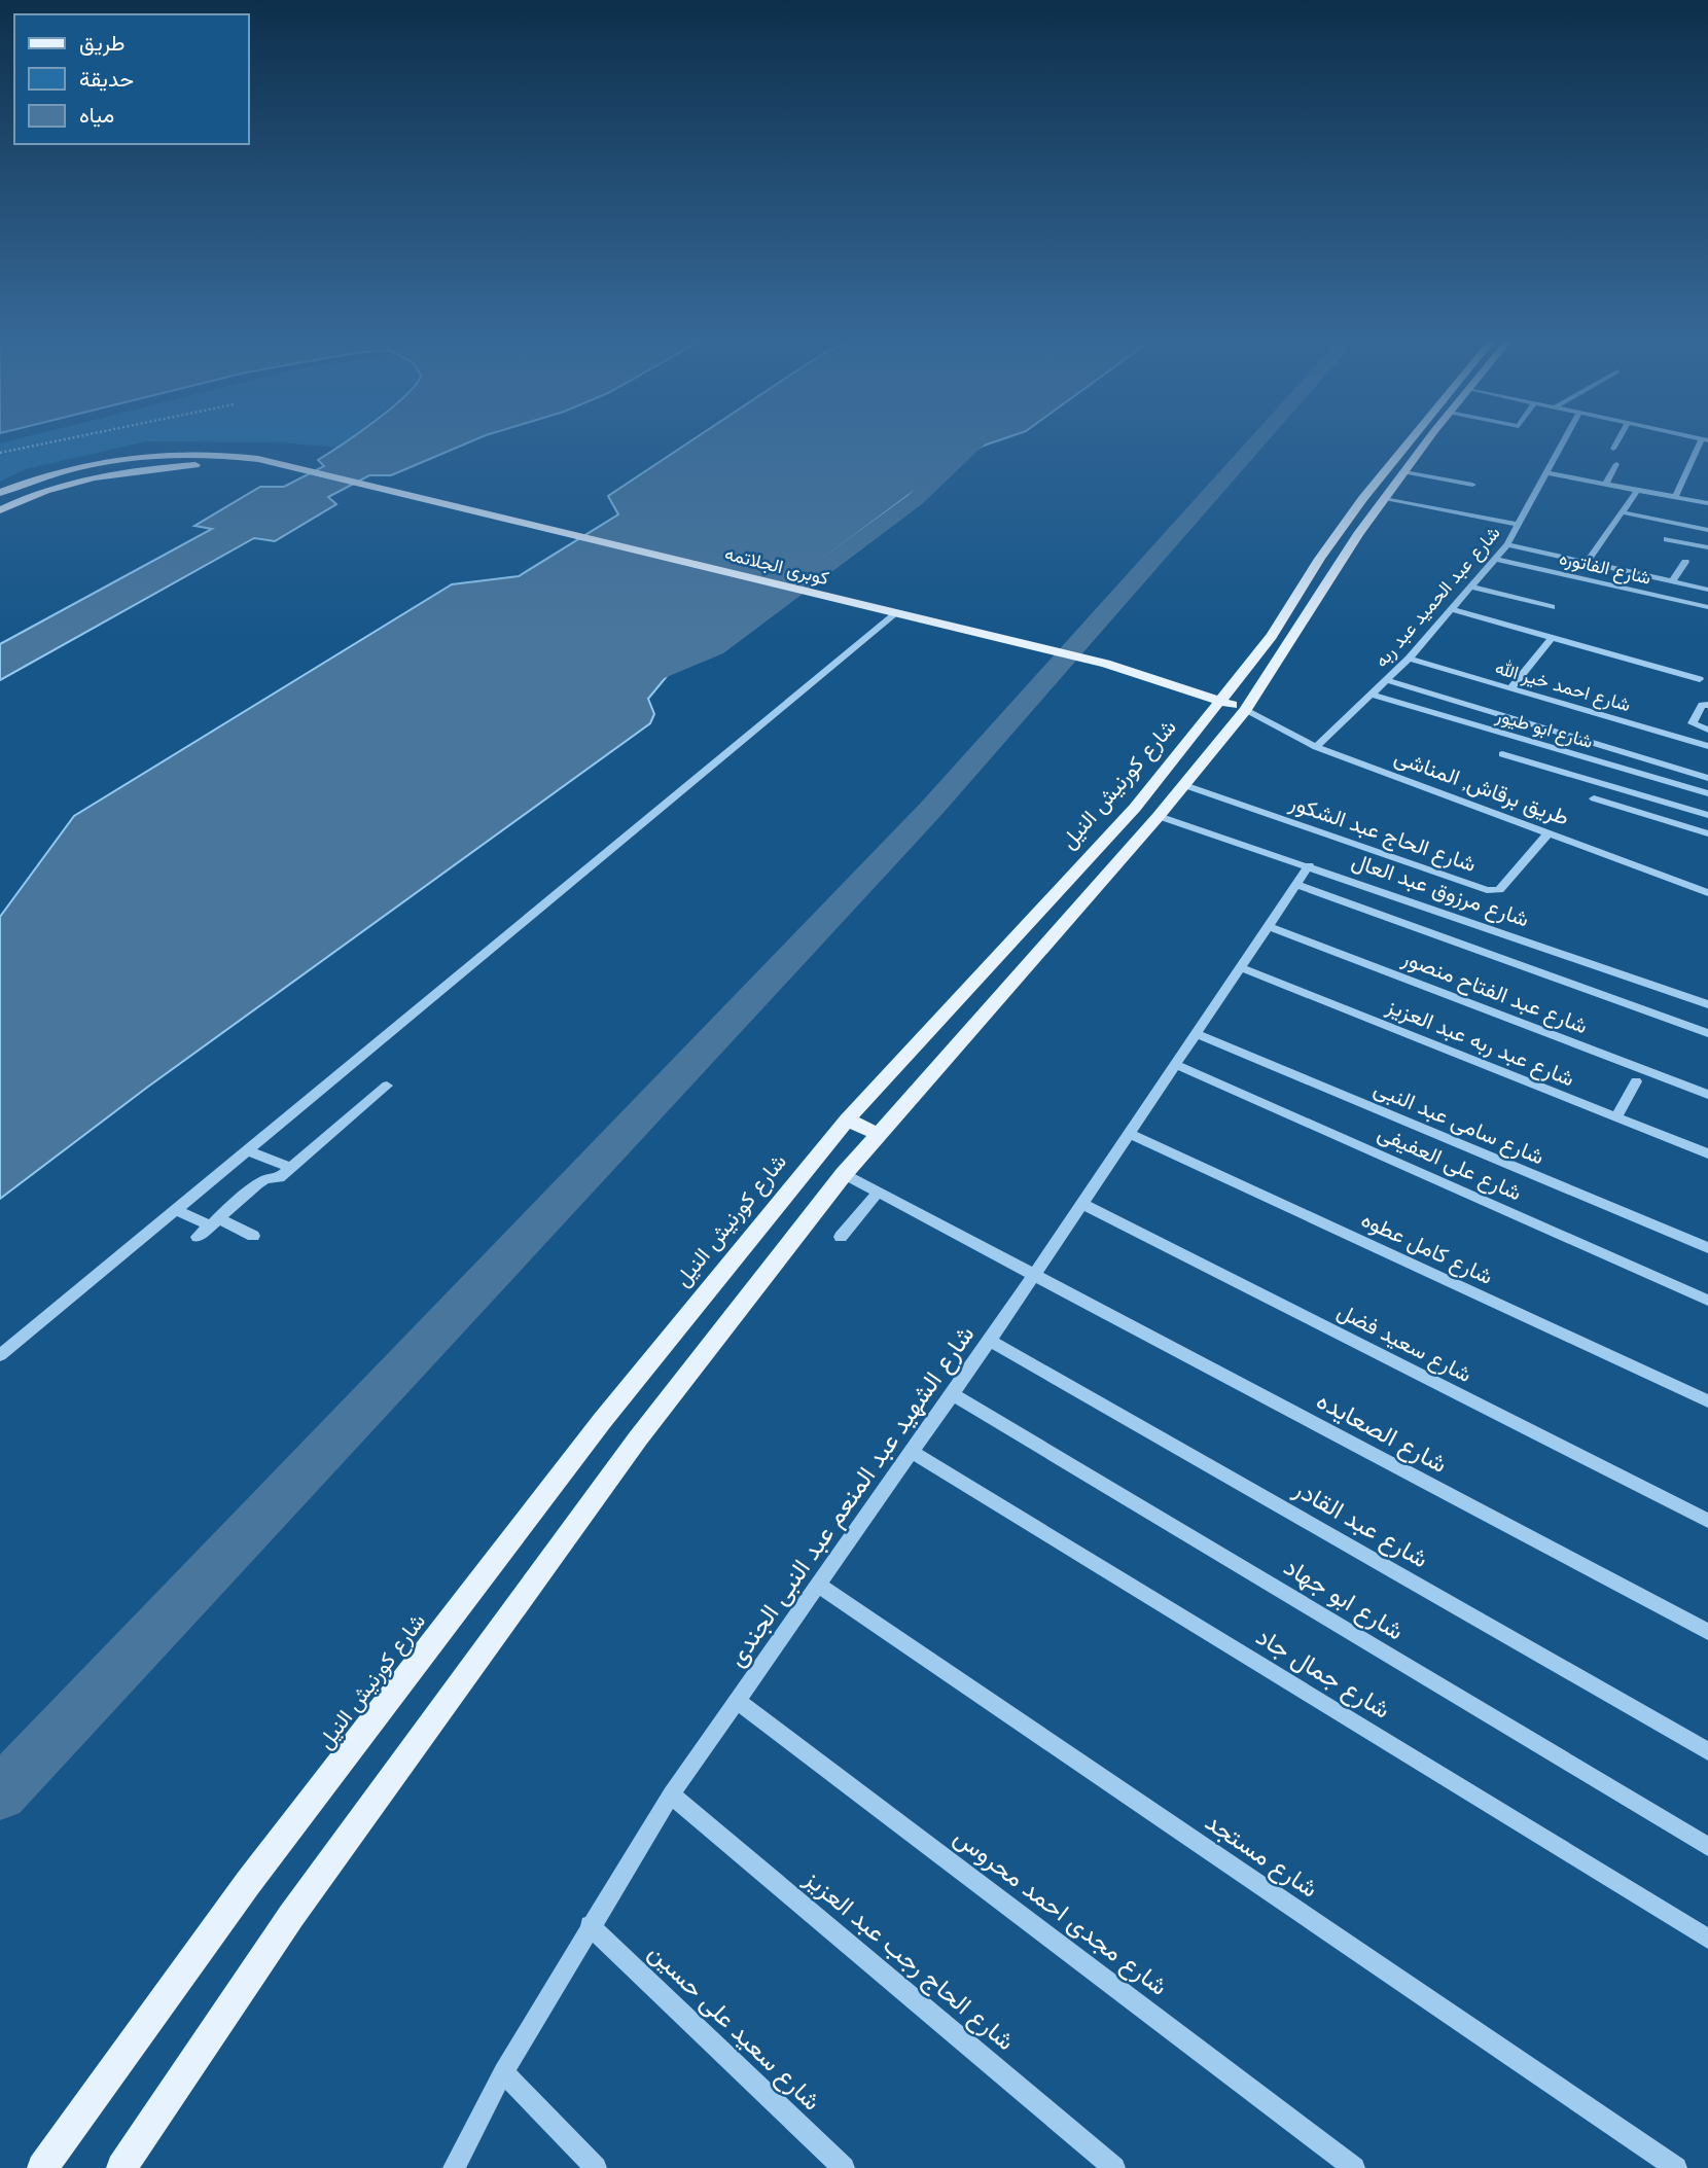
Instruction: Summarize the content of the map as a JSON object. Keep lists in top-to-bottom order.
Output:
{
  "streets": {
    "main road": ["كوبرى الجلاتمه", "شارع كورنيش النيل"],
    "street": [
      "شارع الفاتوره",
      "شارع عبد الحميد عبد ربه",
      "شارع احمد خير الله",
      "شارع ابو طيور",
      "طريق برقاش, المناشى",
      "شارع الحاج عبد الشكور",
      "شارع مرزوق عبد العال",
      "شارع عبد الفتاح منصور",
      "شارع عبد ربه عبد العزيز",
      "شارع سامى عبد النبى",
      "شارع على العفيفى",
      "شارع كامل عطوه",
      "شارع سعيد فضل",
      "شارع الصعايده",
      "شارع الشهيد عبد المنعم عبد النبى الجندى",
      "شارع عبد القادر",
      "شارع ابو جهاد",
      "شارع جمال جاد",
      "شارع مستجد",
      "شارع مجدى احمد محروس",
      "شارع الحاج رجب عبد العزيز",
      "شارع سعيد على حسين"
    ]
  },
  "crossings": [
    ["كوبرى الجلاتمه", "شارع كورنيش النيل"],
    ["كوبرى الجلاتمه", "طريق برقاش, المناشى"],
    ["شارع الفاتوره", "شارع عبد الحميد عبد ربه"],
    ["شارع عبد الحميد عبد ربه", "شارع احمد خير الله"],
    ["شارع عبد الحميد عبد ربه", "شارع ابو طيور"],
    ["شارع عبد الحميد عبد ربه", "طريق برقاش, المناشى"],
    ["طريق برقاش, المناشى", "شارع الحاج عبد الشكور"],
    ["شارع مرزوق عبد العال", "شارع الشهيد عبد المنعم عبد النبى الجندى"],
    ["شارع عبد الفتاح منصور", "شارع الشهيد عبد المنعم عبد النبى الجندى"],
    ["شارع عبد ربه عبد العزيز", "شارع الشهيد عبد المنعم عبد النبى الجندى"],
    ["شارع سامى عبد النبى", "شارع الشهيد عبد المنعم عبد النبى الجندى"],
    ["شارع على العفيفى", "شارع الشهيد عبد المنعم عبد النبى الجندى"],
    ["شارع كامل عطوه", "شارع الشهيد عبد المنعم عبد النبى الجندى"],
    ["شارع سعيد فضل", "شارع الشهيد عبد المنعم عبد النبى الجندى"],
    ["شارع الصعايده", "شارع الشهيد عبد المنعم عبد النبى الجندى"],
    ["شارع الشهيد عبد المنعم عبد النبى الجندى", "شارع عبد القادر"],
    ["شارع الشهيد عبد المنعم عبد النبى الجندى", "شارع ابو جهاد"],
    ["شارع الشهيد عبد المنعم عبد النبى الجندى", "شارع جمال جاد"],
    ["شارع الشهيد عبد المنعم عبد النبى الجندى", "شارع مستجد"],
    ["شارع الشهيد عبد المنعم عبد النبى الجندى", "شارع مجدى احمد محروس"],
    ["شارع الشهيد عبد المنعم عبد النبى الجندى", "شارع الحاج رجب عبد العزيز"],
    ["شارع الشهيد عبد المنعم عبد النبى الجندى", "شارع سعيد على حسين"]
  ],
  "legend": ["طريق", "حديقة", "مياه"]
}
